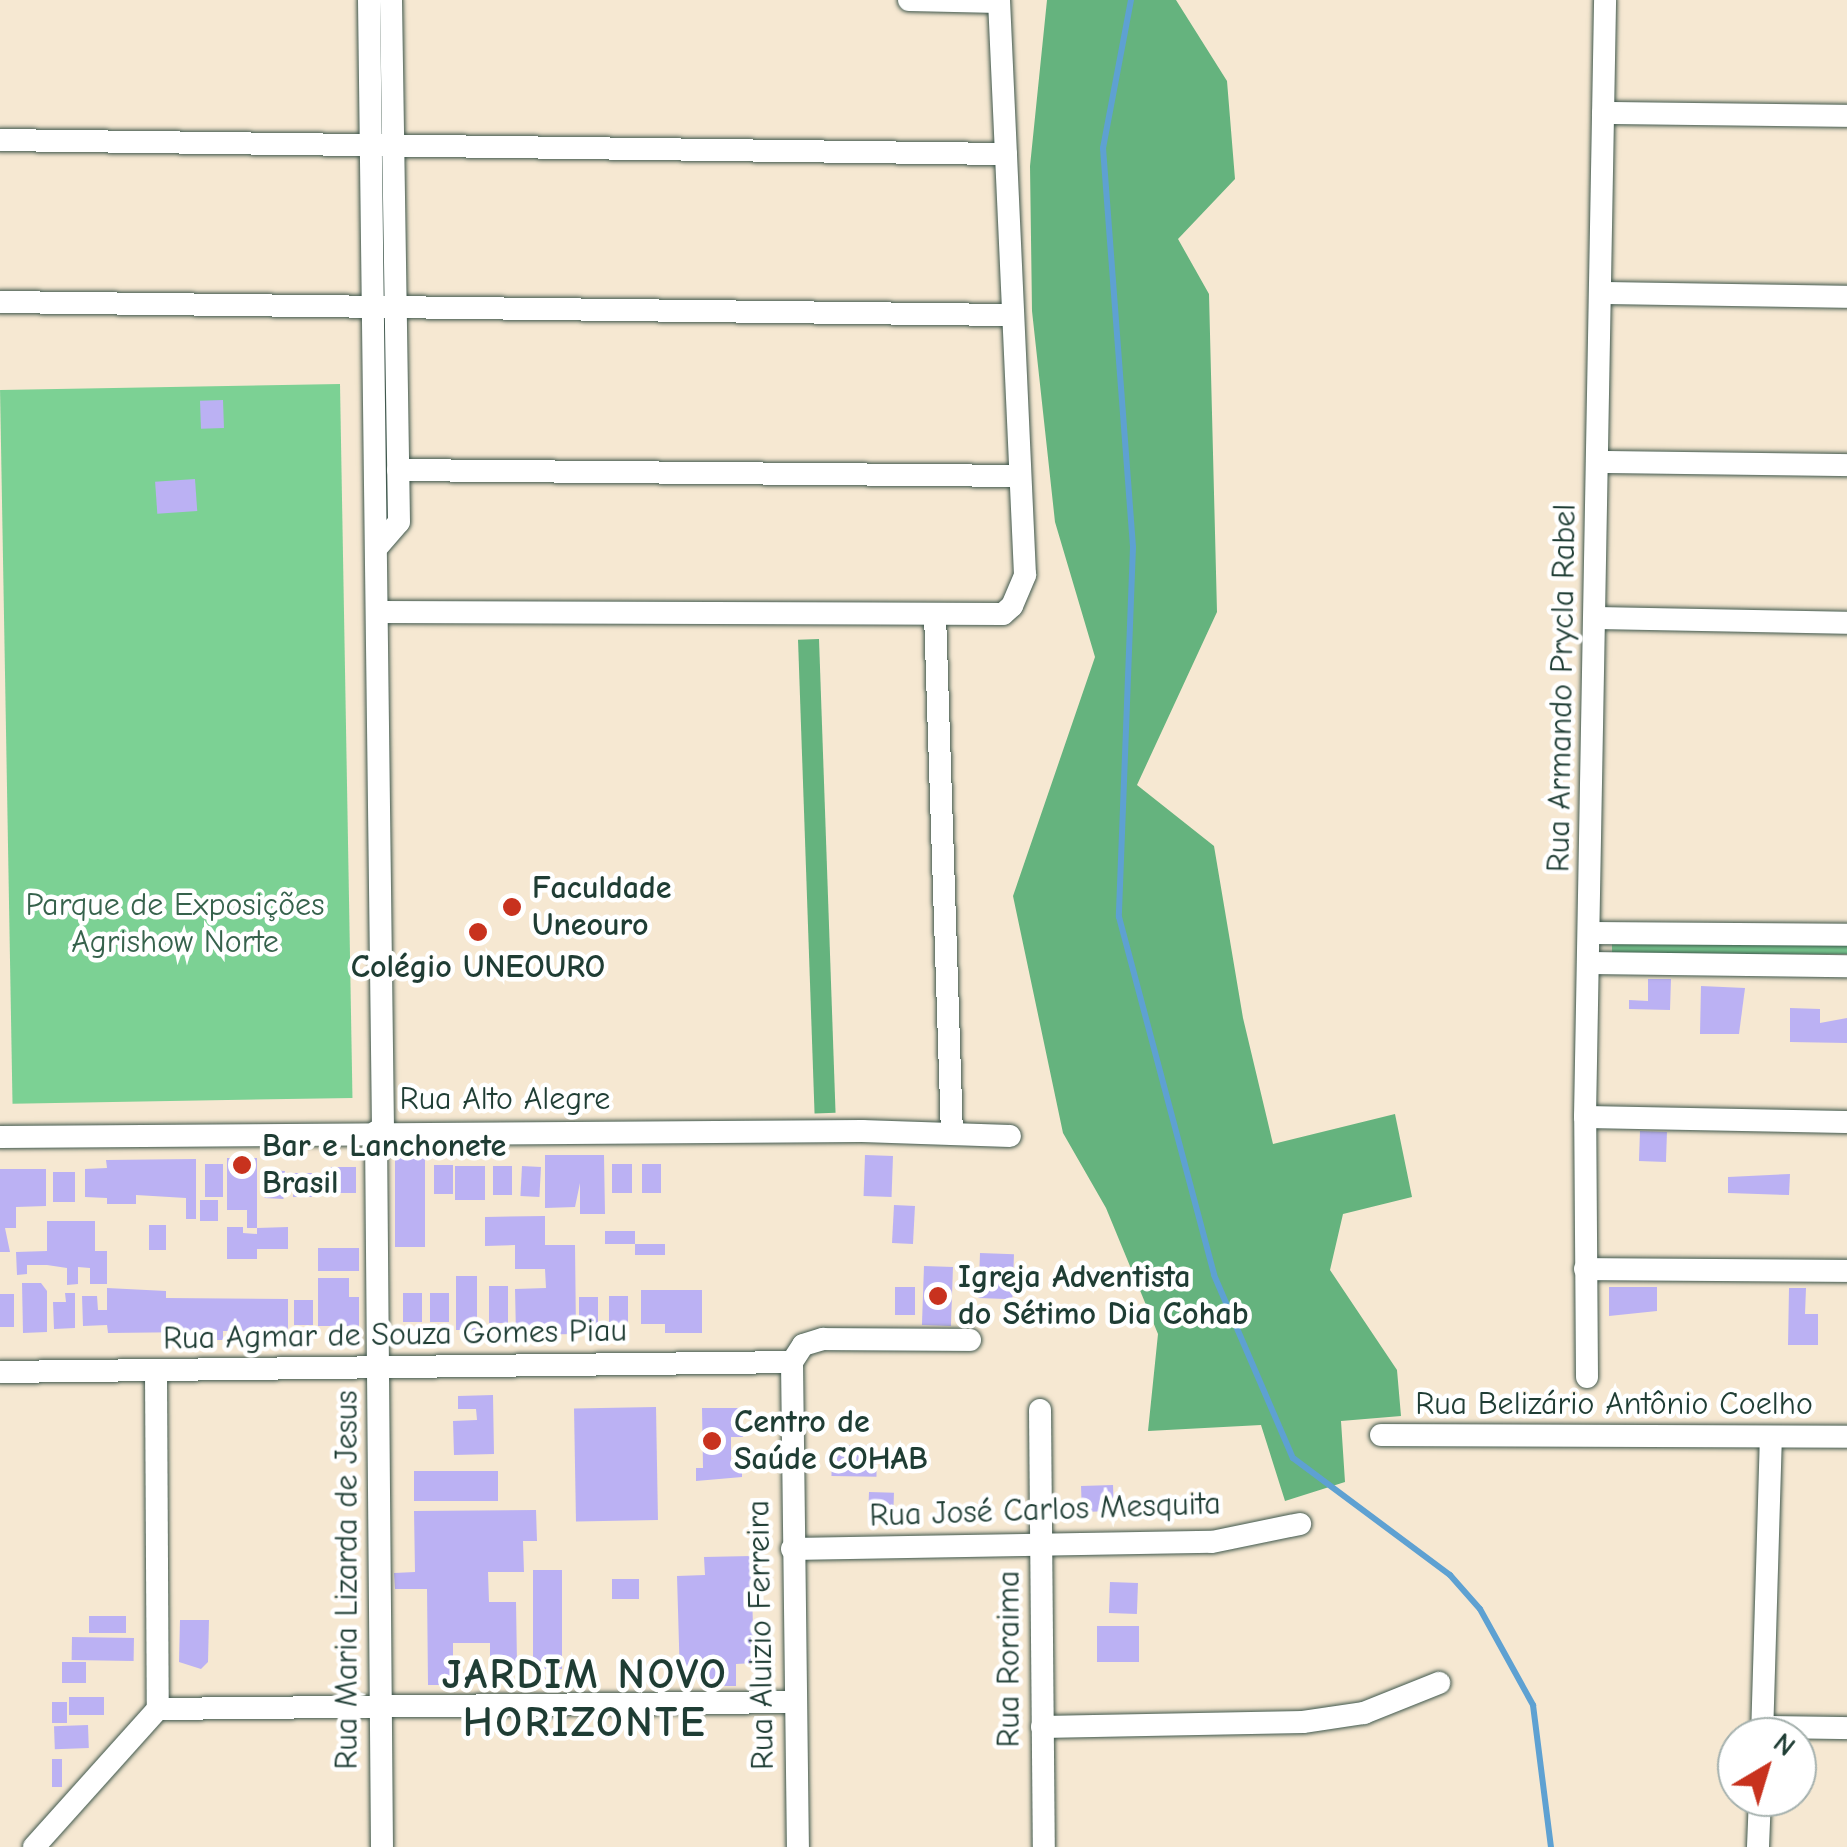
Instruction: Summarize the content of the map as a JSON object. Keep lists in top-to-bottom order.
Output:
{
  "streets": {
    "street": [
      "Rua Armando Prycla Rabel",
      "Rua Alto Alegre",
      "Rua Agmar de Souza Gomes Piau",
      "Rua Belizário Antônio Coelho",
      "Rua José Carlos Mesquita",
      "Rua Maria Lizarda de Jesus",
      "Rua Aluizio Ferreira",
      "Rua Roraima"
    ]
  },
  "crossings": [
    ["Rua Alto Alegre", "Rua Maria Lizarda de Jesus"],
    ["Rua Agmar de Souza Gomes Piau", "Rua Maria Lizarda de Jesus"],
    ["Rua Agmar de Souza Gomes Piau", "Rua Aluizio Ferreira"],
    ["Rua José Carlos Mesquita", "Rua Aluizio Ferreira"],
    ["Rua José Carlos Mesquita", "Rua Roraima"]
  ],
  "districts": ["JARDIM NOVO HORIZONTE"],
  "parks": ["Parque de Exposições Agrishow Norte"],
  "places": [
    "Faculdade Uneouro",
    "Colégio UNEOURO",
    "Bar e Lanchonete Brasil",
    "Igreja Adventista do Sétimo Dia Cohab",
    "Centro de Saúde COHAB"
  ],
  "north": "top right"
}
